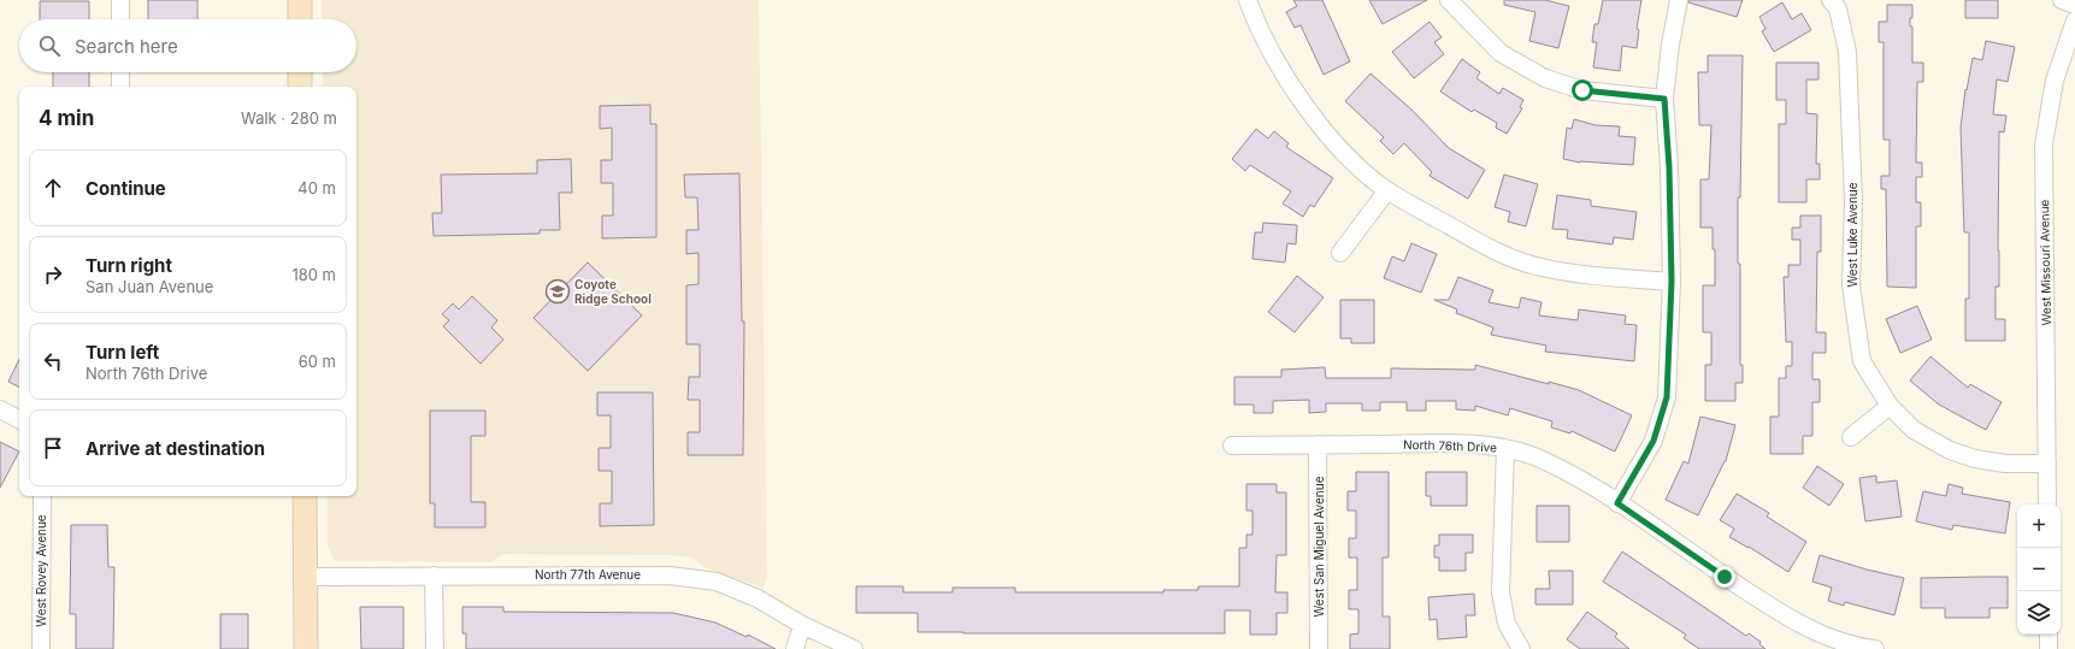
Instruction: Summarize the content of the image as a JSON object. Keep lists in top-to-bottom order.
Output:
{
  "streets": {
    "street": [
      "West Luke Avenue",
      "West Missouri Avenue",
      "North 76th Drive",
      "West San Miguel Avenue",
      "West Rovey Avenue",
      "North 77th Avenue"
    ]
  },
  "crossings": [
    ["West Luke Avenue", "West Missouri Avenue"],
    ["North 76th Drive", "West San Miguel Avenue"]
  ],
  "places": {
    "school or university": ["Coyote Ridge School"]
  },
  "page": {
    "search": "Search here",
    "heading": ["4 min", "Walk · 280 m"],
    "list": [
      ["Continue", "40 m"],
      ["Turn right", "San Juan Avenue", "180 m"],
      ["Turn left", "North 76th Drive", "60 m"],
      "Arrive at destination"
    ],
    "map_buttons": ["+", "−"]
  }
}
